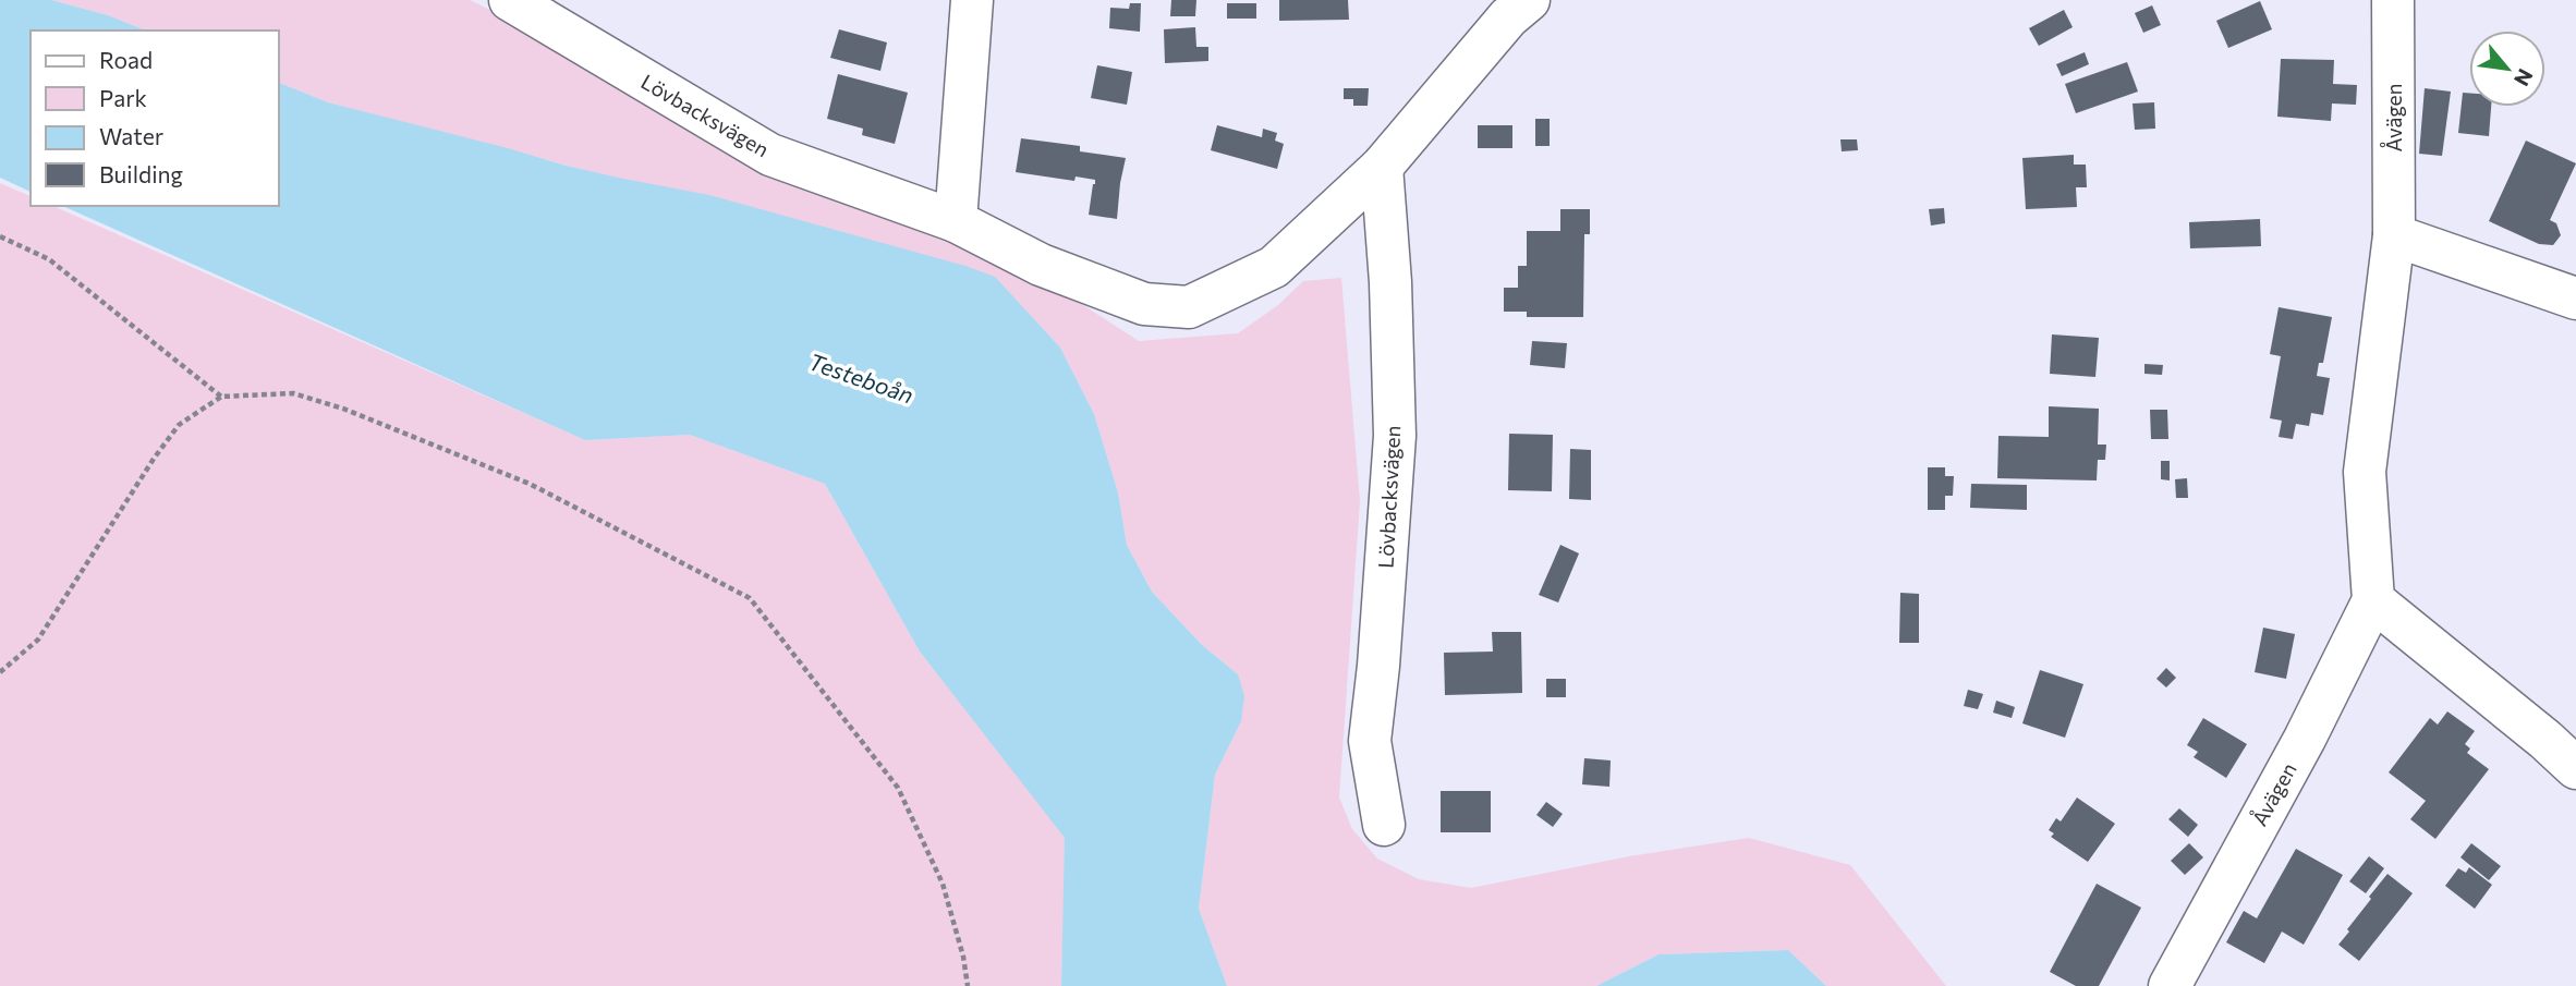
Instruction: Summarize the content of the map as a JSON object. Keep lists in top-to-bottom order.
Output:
{
  "streets": {
    "street": ["Lövbacksvägen", "Åvägen"]
  },
  "water": ["Testeboån"],
  "legend": [
    "Road",
    "Park",
    "Water",
    "Building"
  ],
  "north": "bottom right"
}
